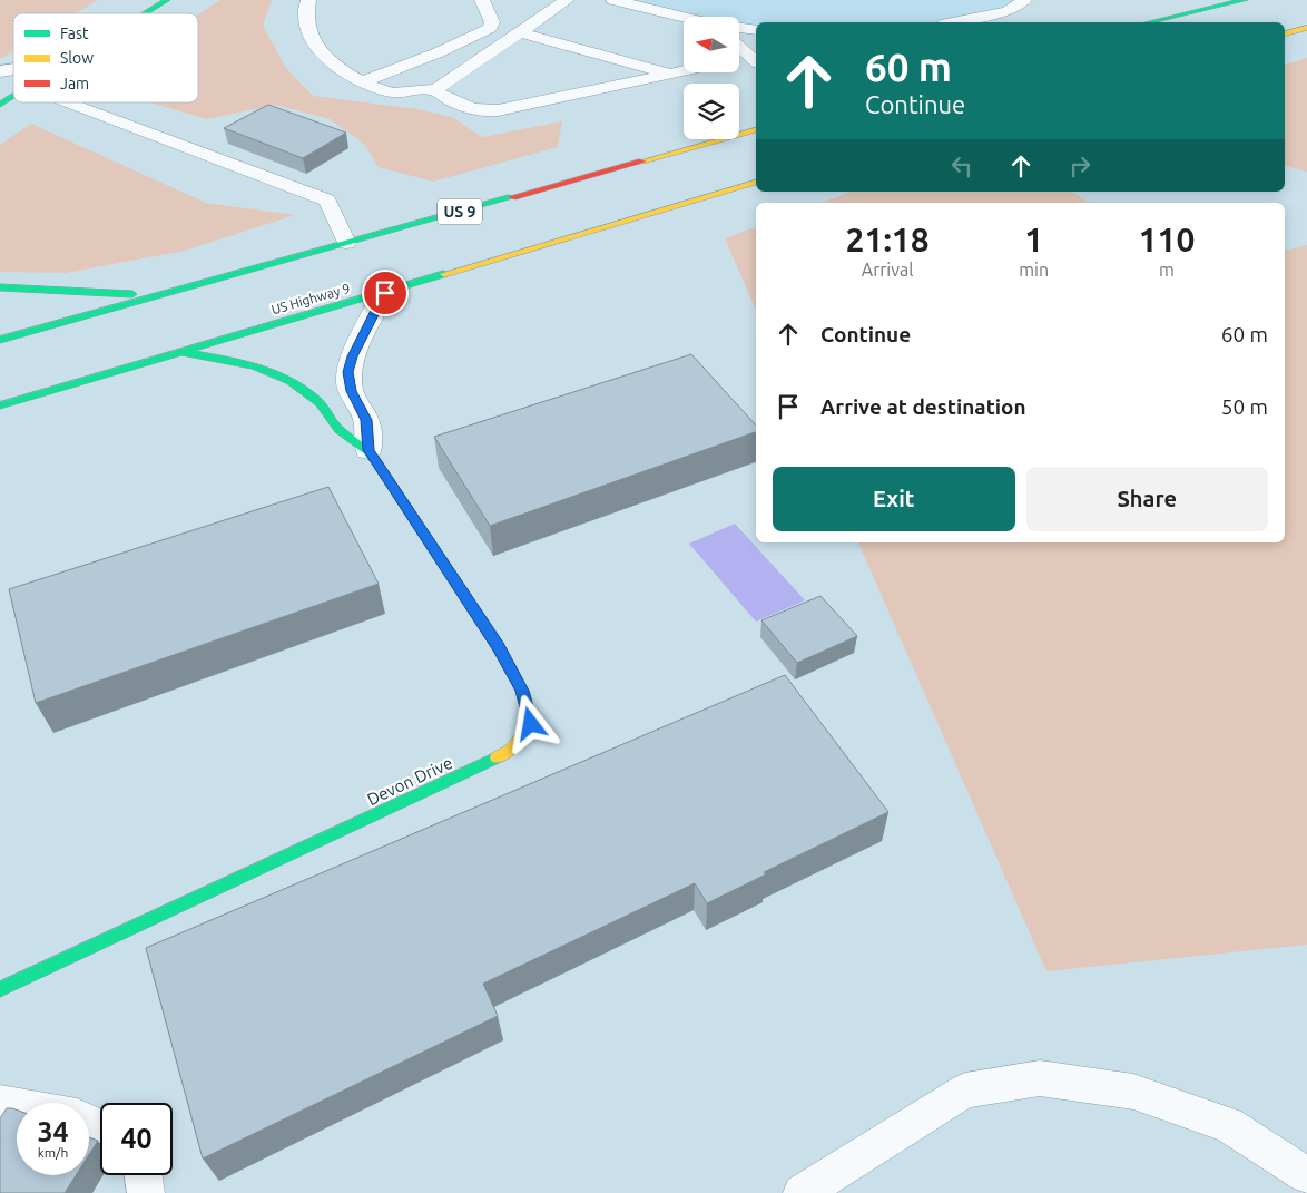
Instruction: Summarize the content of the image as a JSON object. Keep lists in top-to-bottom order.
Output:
{
  "streets": {
    "main road": ["US 9", "US Highway 9", "Devon Drive"]
  },
  "legend": ["Fast", "Slow", "Jam"],
  "north": "left",
  "page": {
    "turn": ["60 m", "Continue"],
    "eta": [
      "21:18",
      "Arrival",
      "1",
      "min",
      "110",
      "m"
    ],
    "list": [
      {
        "name": "Continue",
        "value": "60 m"
      },
      {
        "name": "Arrive at destination",
        "value": "50 m"
      }
    ],
    "buttons": ["Exit", "Share"],
    "speed": "34 km/h",
    "limit": "40"
  }
}
